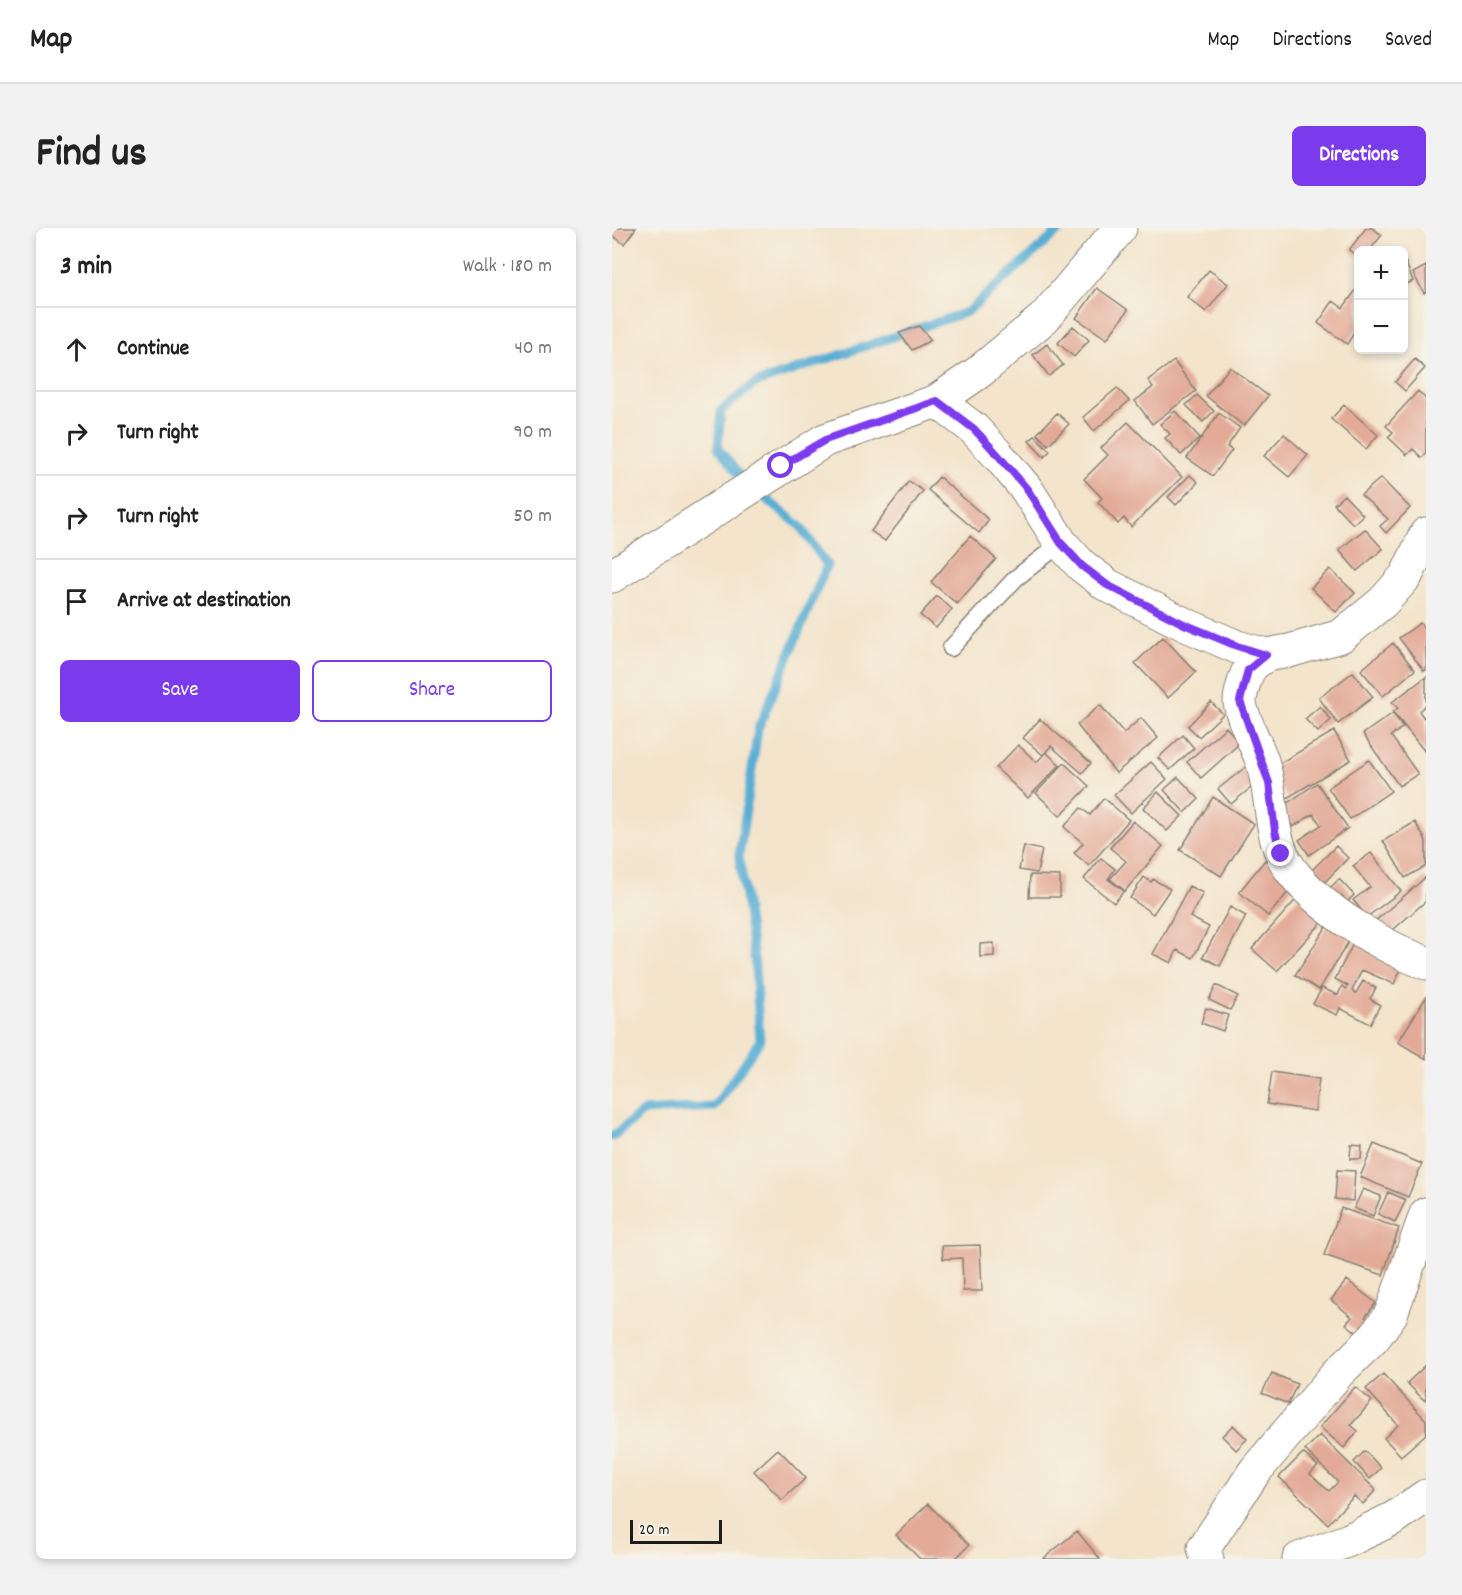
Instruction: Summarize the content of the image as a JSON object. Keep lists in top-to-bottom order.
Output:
{
  "scale_bar": "20 m",
  "page": {
    "header": "Map",
    "nav": ["Map", "Directions", "Saved"],
    "title": "Find us",
    "buttons": [
      "Directions",
      ["Save", "Share"]
    ],
    "heading": ["3 min", "Walk · 180 m"],
    "map_buttons": ["+", "−"],
    "list": [
      ["Continue", "40 m"],
      ["Turn right", "90 m"],
      ["Turn right", "50 m"],
      "Arrive at destination"
    ],
    "scale": "20 m"
  }
}
